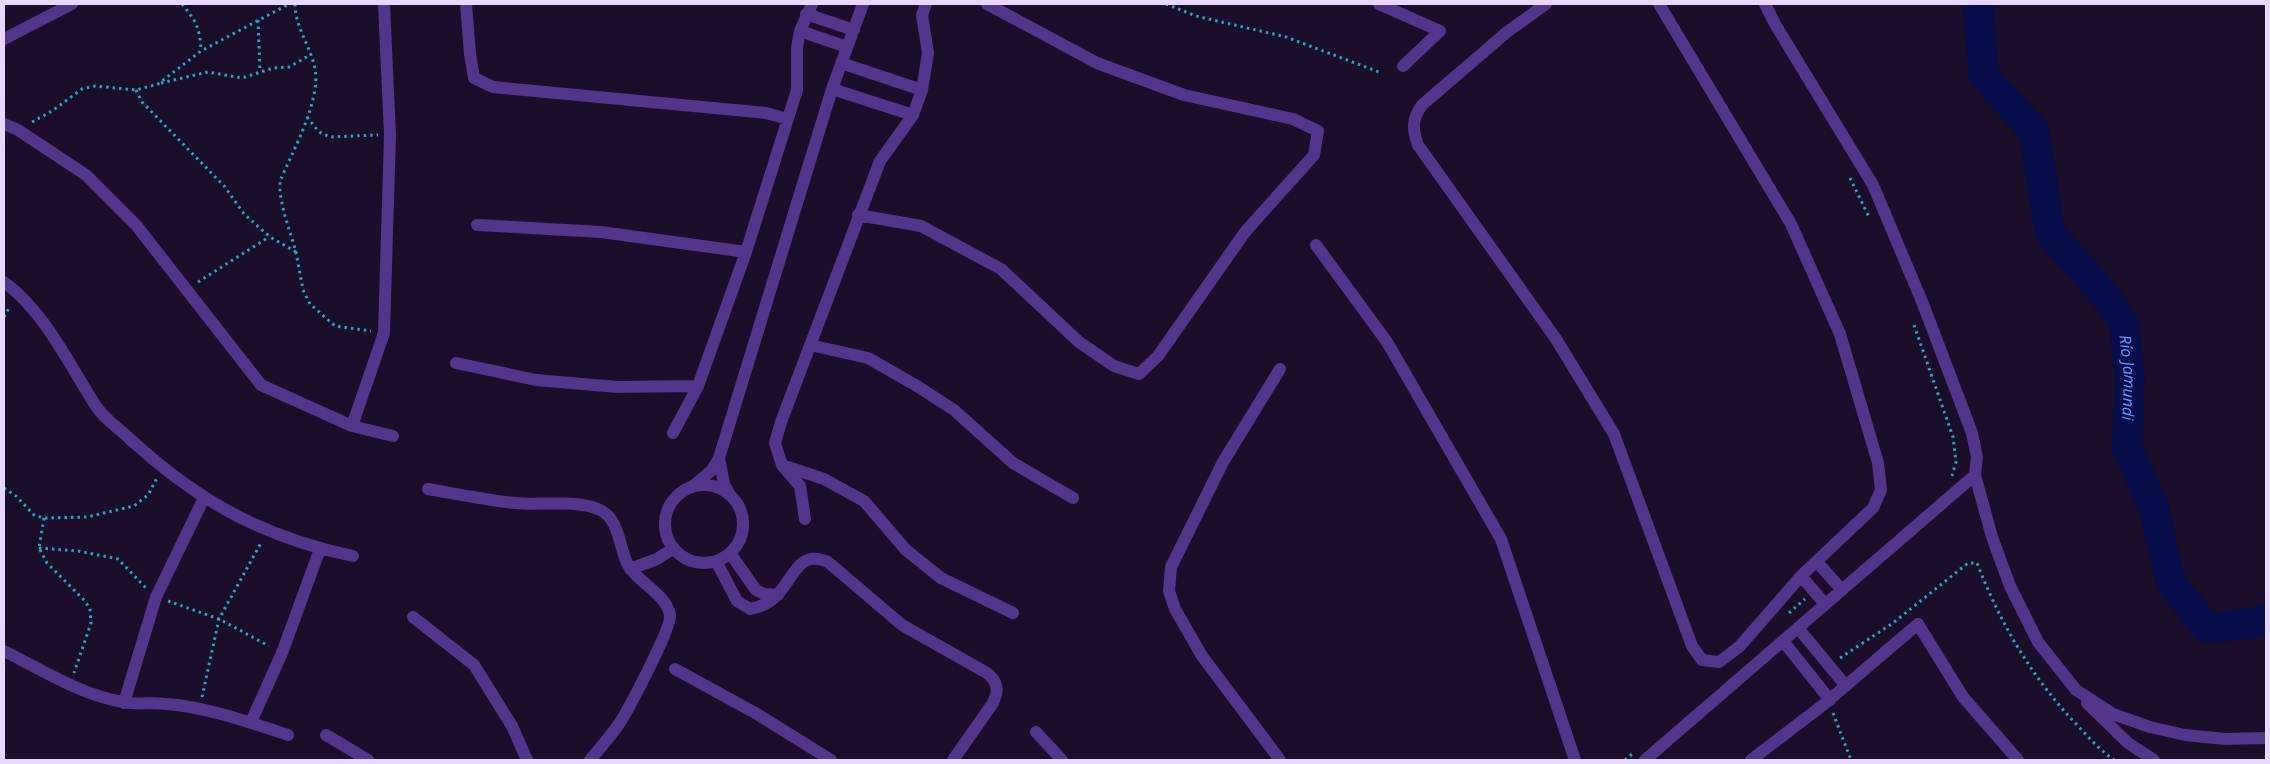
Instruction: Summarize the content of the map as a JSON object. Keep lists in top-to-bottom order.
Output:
{
  "water": ["Río Jamundi"]
}
